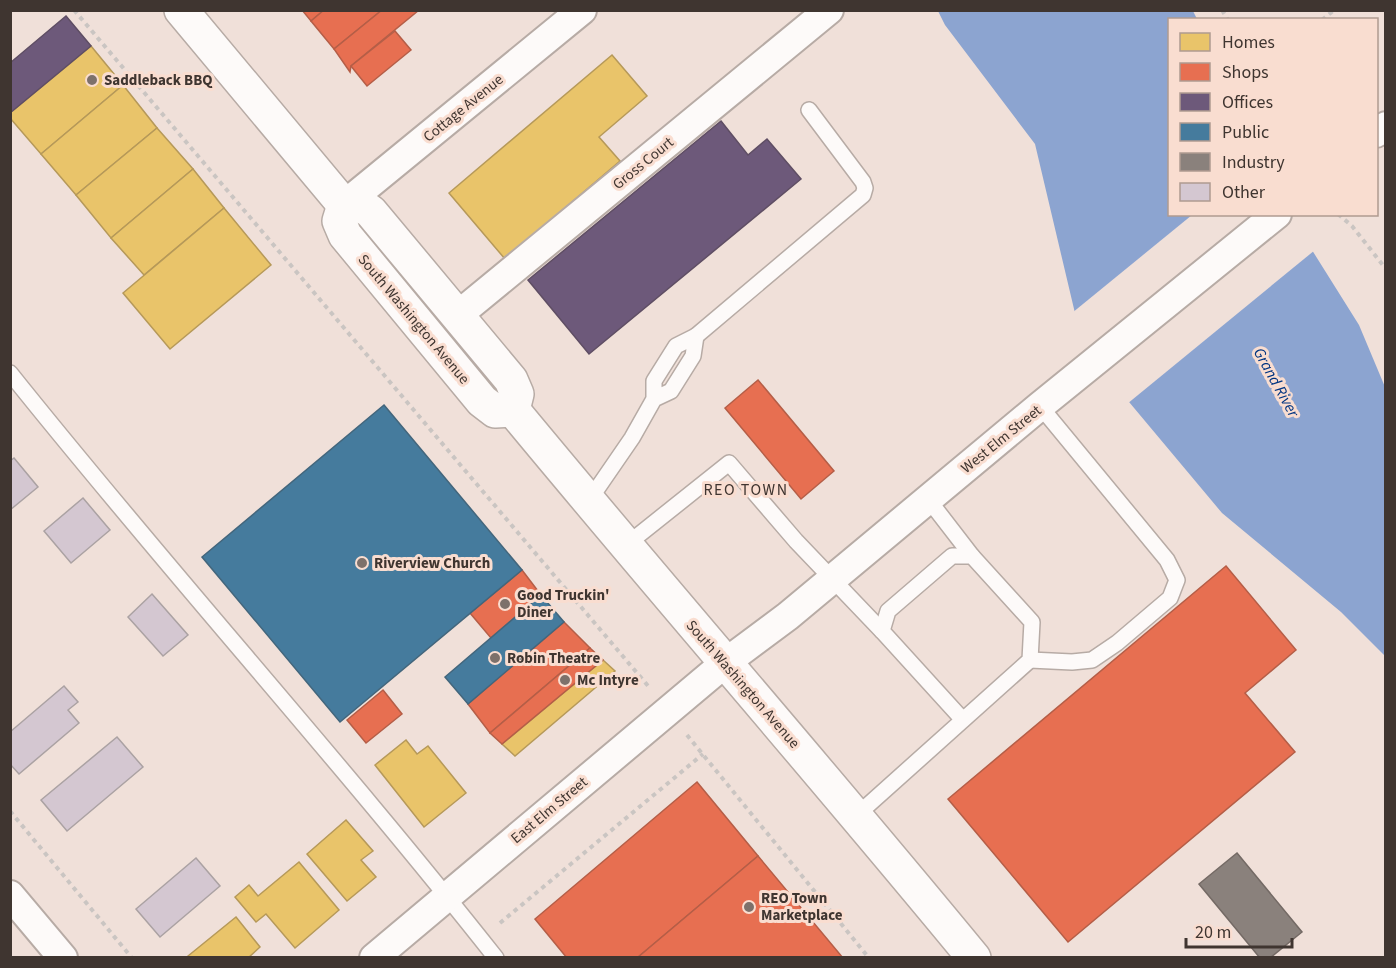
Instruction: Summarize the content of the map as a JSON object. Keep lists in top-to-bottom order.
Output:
{
  "streets": {
    "street": [
      "Cottage Avenue",
      "Gross Court",
      "South Washington Avenue",
      "West Elm Street",
      "East Elm Street"
    ]
  },
  "crossings": [
    ["Cottage Avenue", "South Washington Avenue"],
    ["South Washington Avenue", "West Elm Street"],
    ["South Washington Avenue", "East Elm Street"],
    ["West Elm Street", "East Elm Street"]
  ],
  "districts": ["REO TOWN"],
  "water": ["Grand River"],
  "places": [
    "Saddleback BBQ",
    "Riverview Church",
    "Good Truckin' Diner",
    "Robin Theatre",
    "Mc Intyre",
    "REO Town Marketplace"
  ],
  "legend": [
    "Homes",
    "Shops",
    "Offices",
    "Public",
    "Industry",
    "Other"
  ],
  "scale_bar": "20 m"
}
